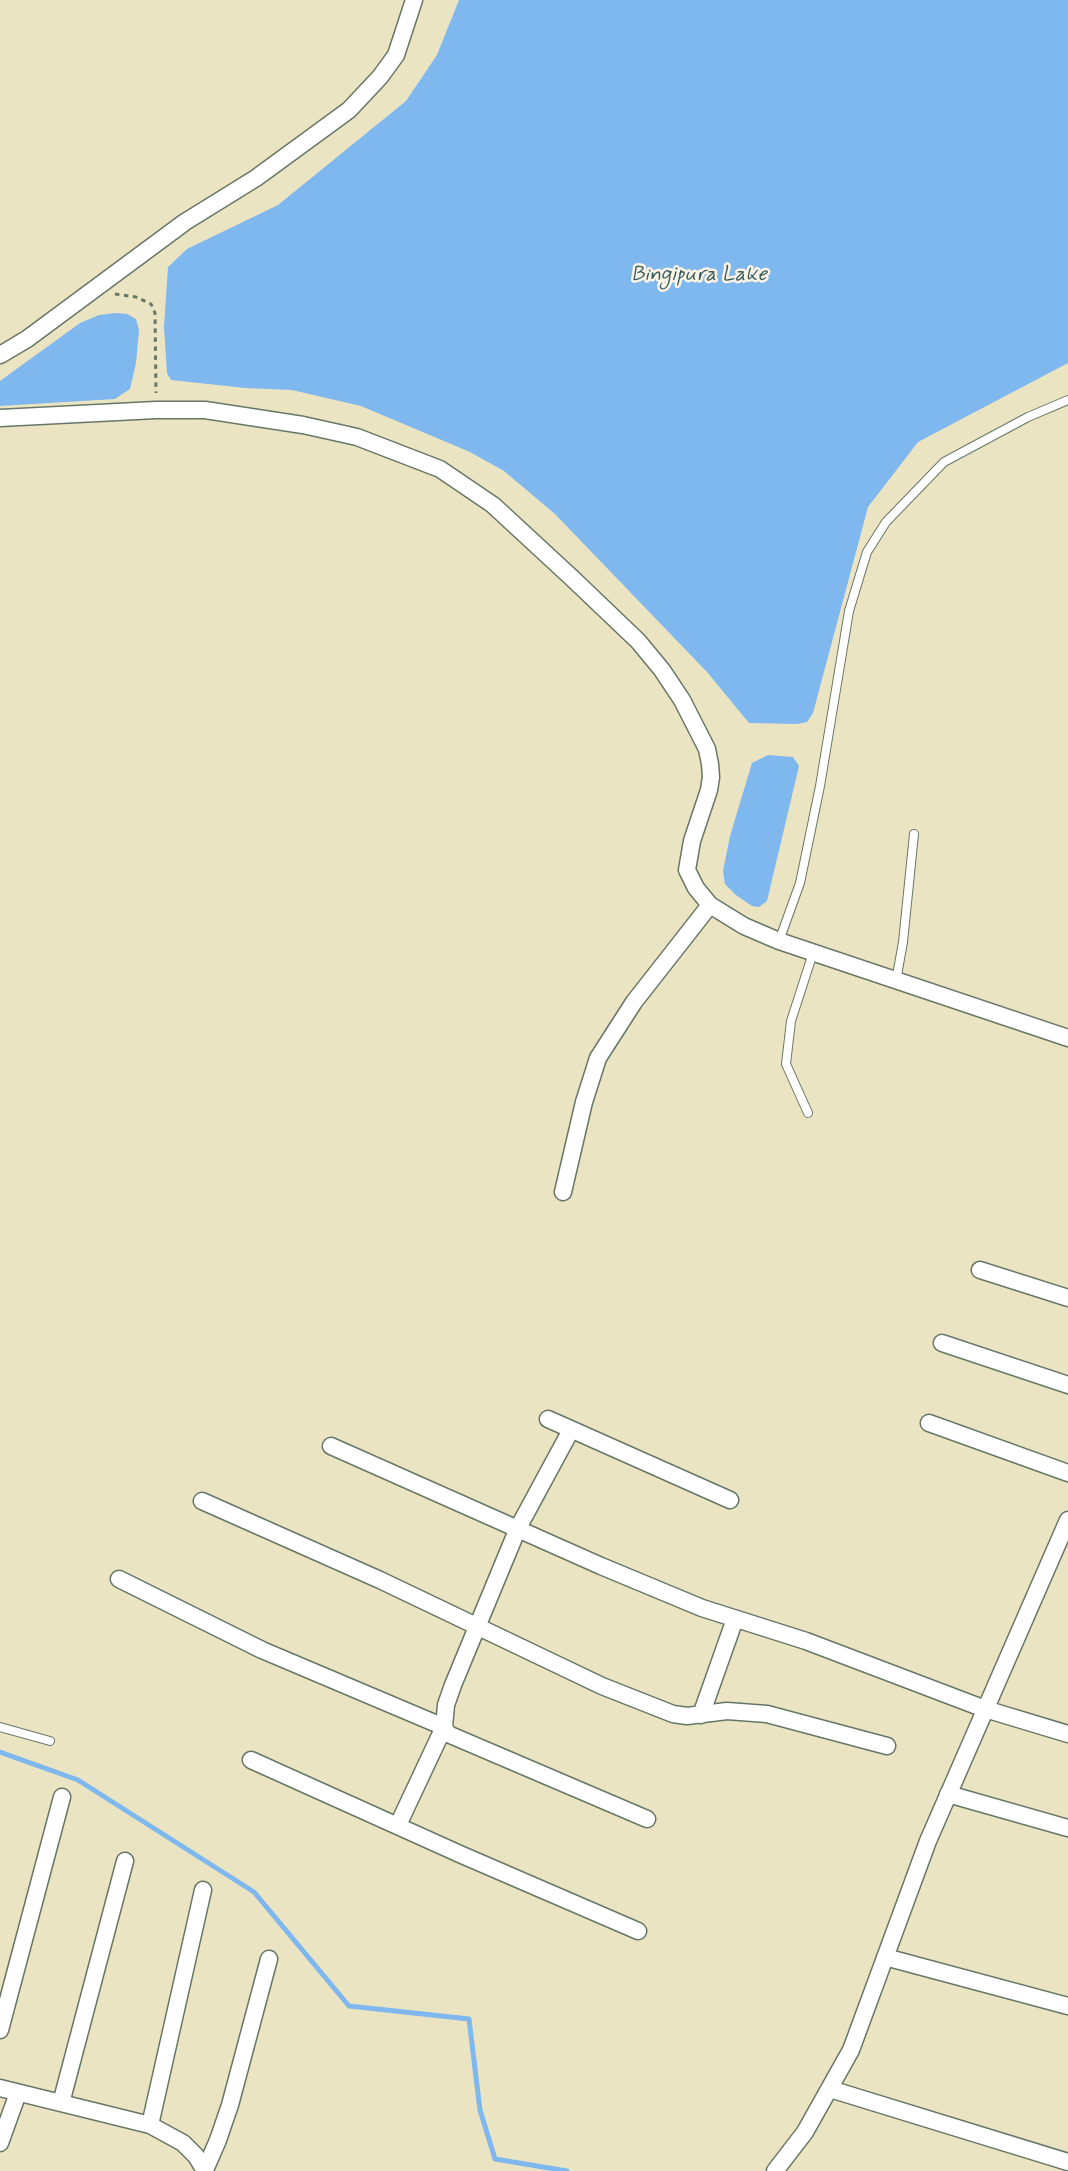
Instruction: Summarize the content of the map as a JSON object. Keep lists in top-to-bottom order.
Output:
{
  "water": ["Bingipura Lake"]
}
